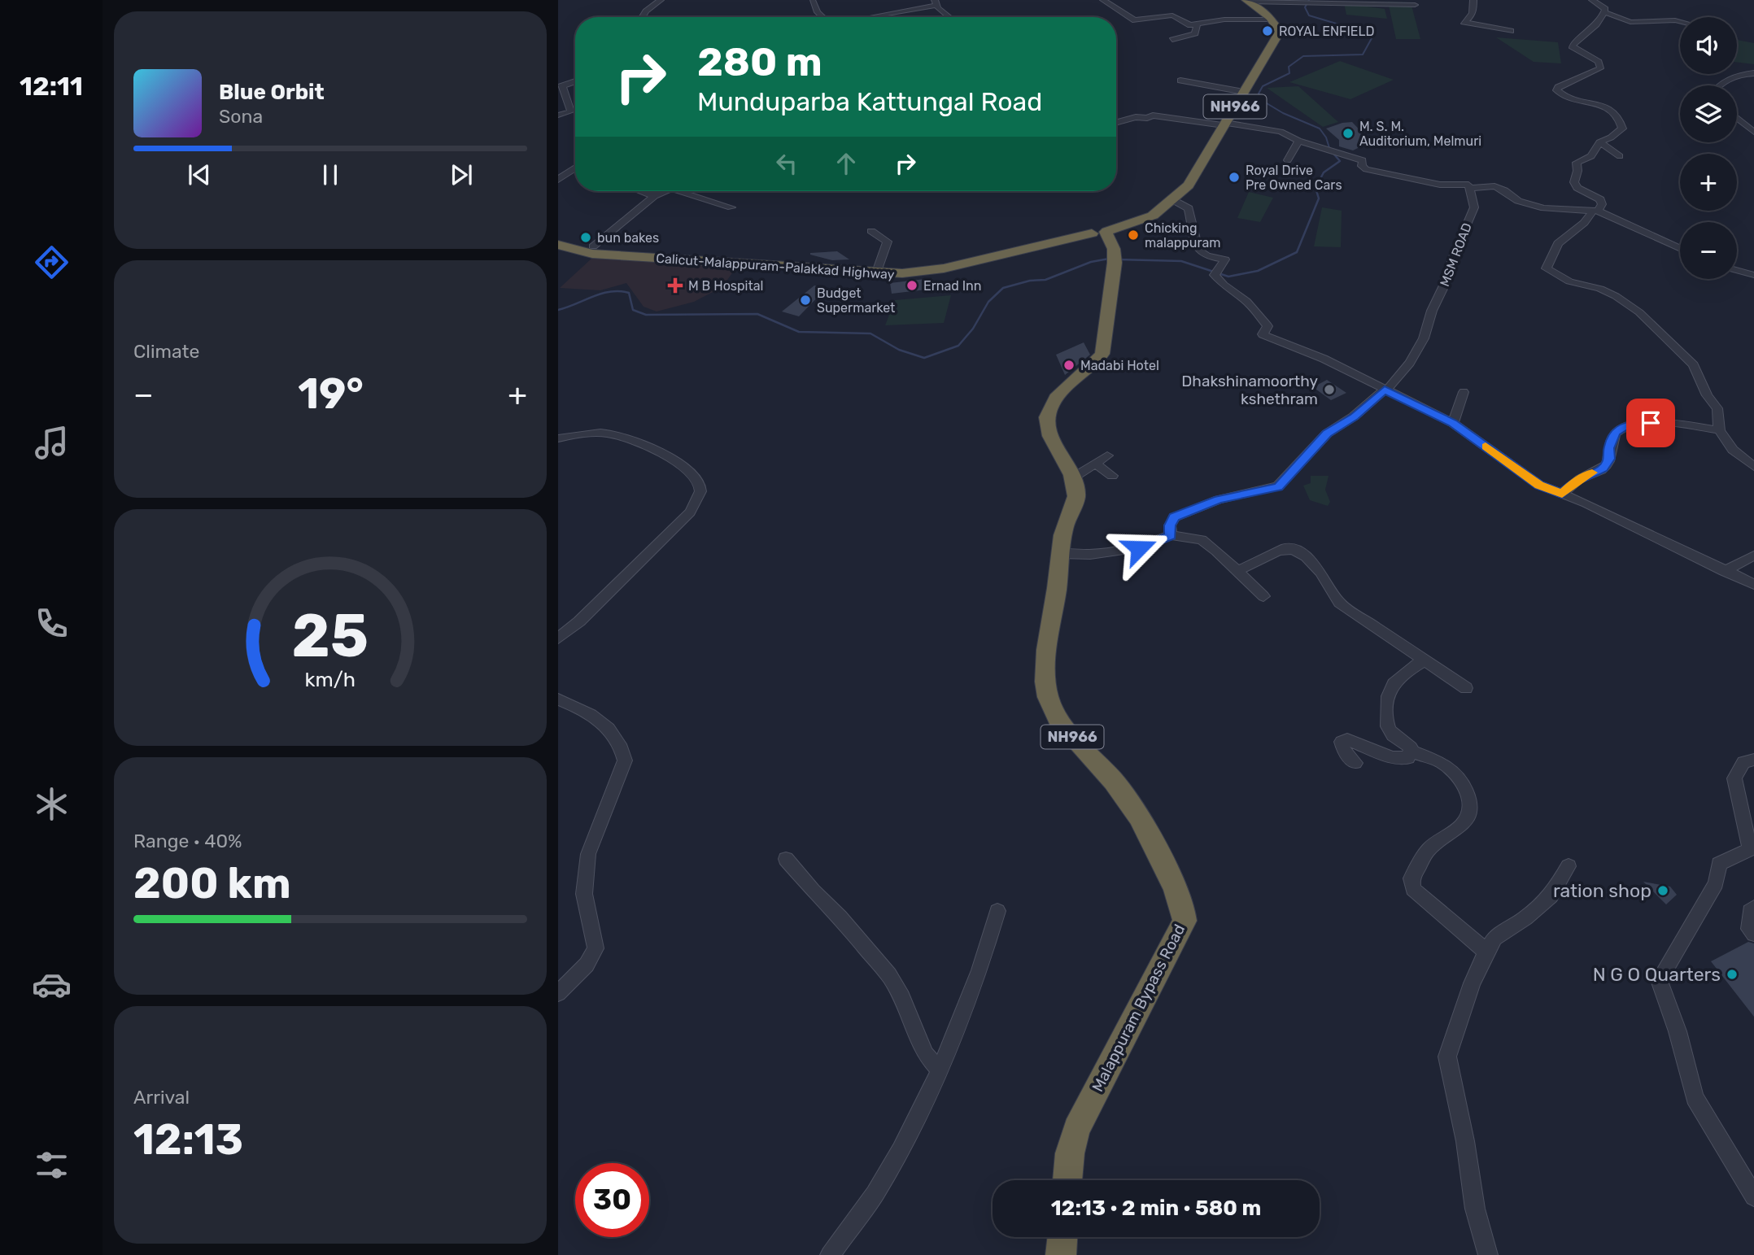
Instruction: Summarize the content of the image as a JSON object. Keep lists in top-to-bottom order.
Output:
{
  "streets": {
    "highway": ["NH966", "Calicut-Malappuram-Palakkad Highway", "Malappuram Bypass Road"],
    "street": ["MSM ROAD"]
  },
  "places": {
    "other": [
      "ROYAL ENFIELD",
      "M. S. M. Auditorium, Melmuri",
      "Royal Drive Pre Owned Cars",
      "Chicking malappuram",
      "bun bakes",
      "Ernad Inn",
      "Budget Supermarket",
      "Madabi Hotel",
      "Dhakshinamoorthy kshethram",
      "ration shop",
      "N G O Quarters"
    ],
    "health": ["M B Hospital"]
  },
  "page": {
    "tabs": "12:11",
    "map_buttons": ["+", "−"],
    "turn": ["280 m", "Munduparba Kattungal Road"],
    "song": ["Blue Orbit", "Sona"],
    "tile": [
      "Climate",
      ["Range · 40%", "200 km"],
      ["Arrival", "12:13"]
    ],
    "heat": ["−", "19°", "+"],
    "limit": "30",
    "trip": "12:13 · 2 min · 580 m",
    "gauge": ["25", "km/h"]
  }
}
